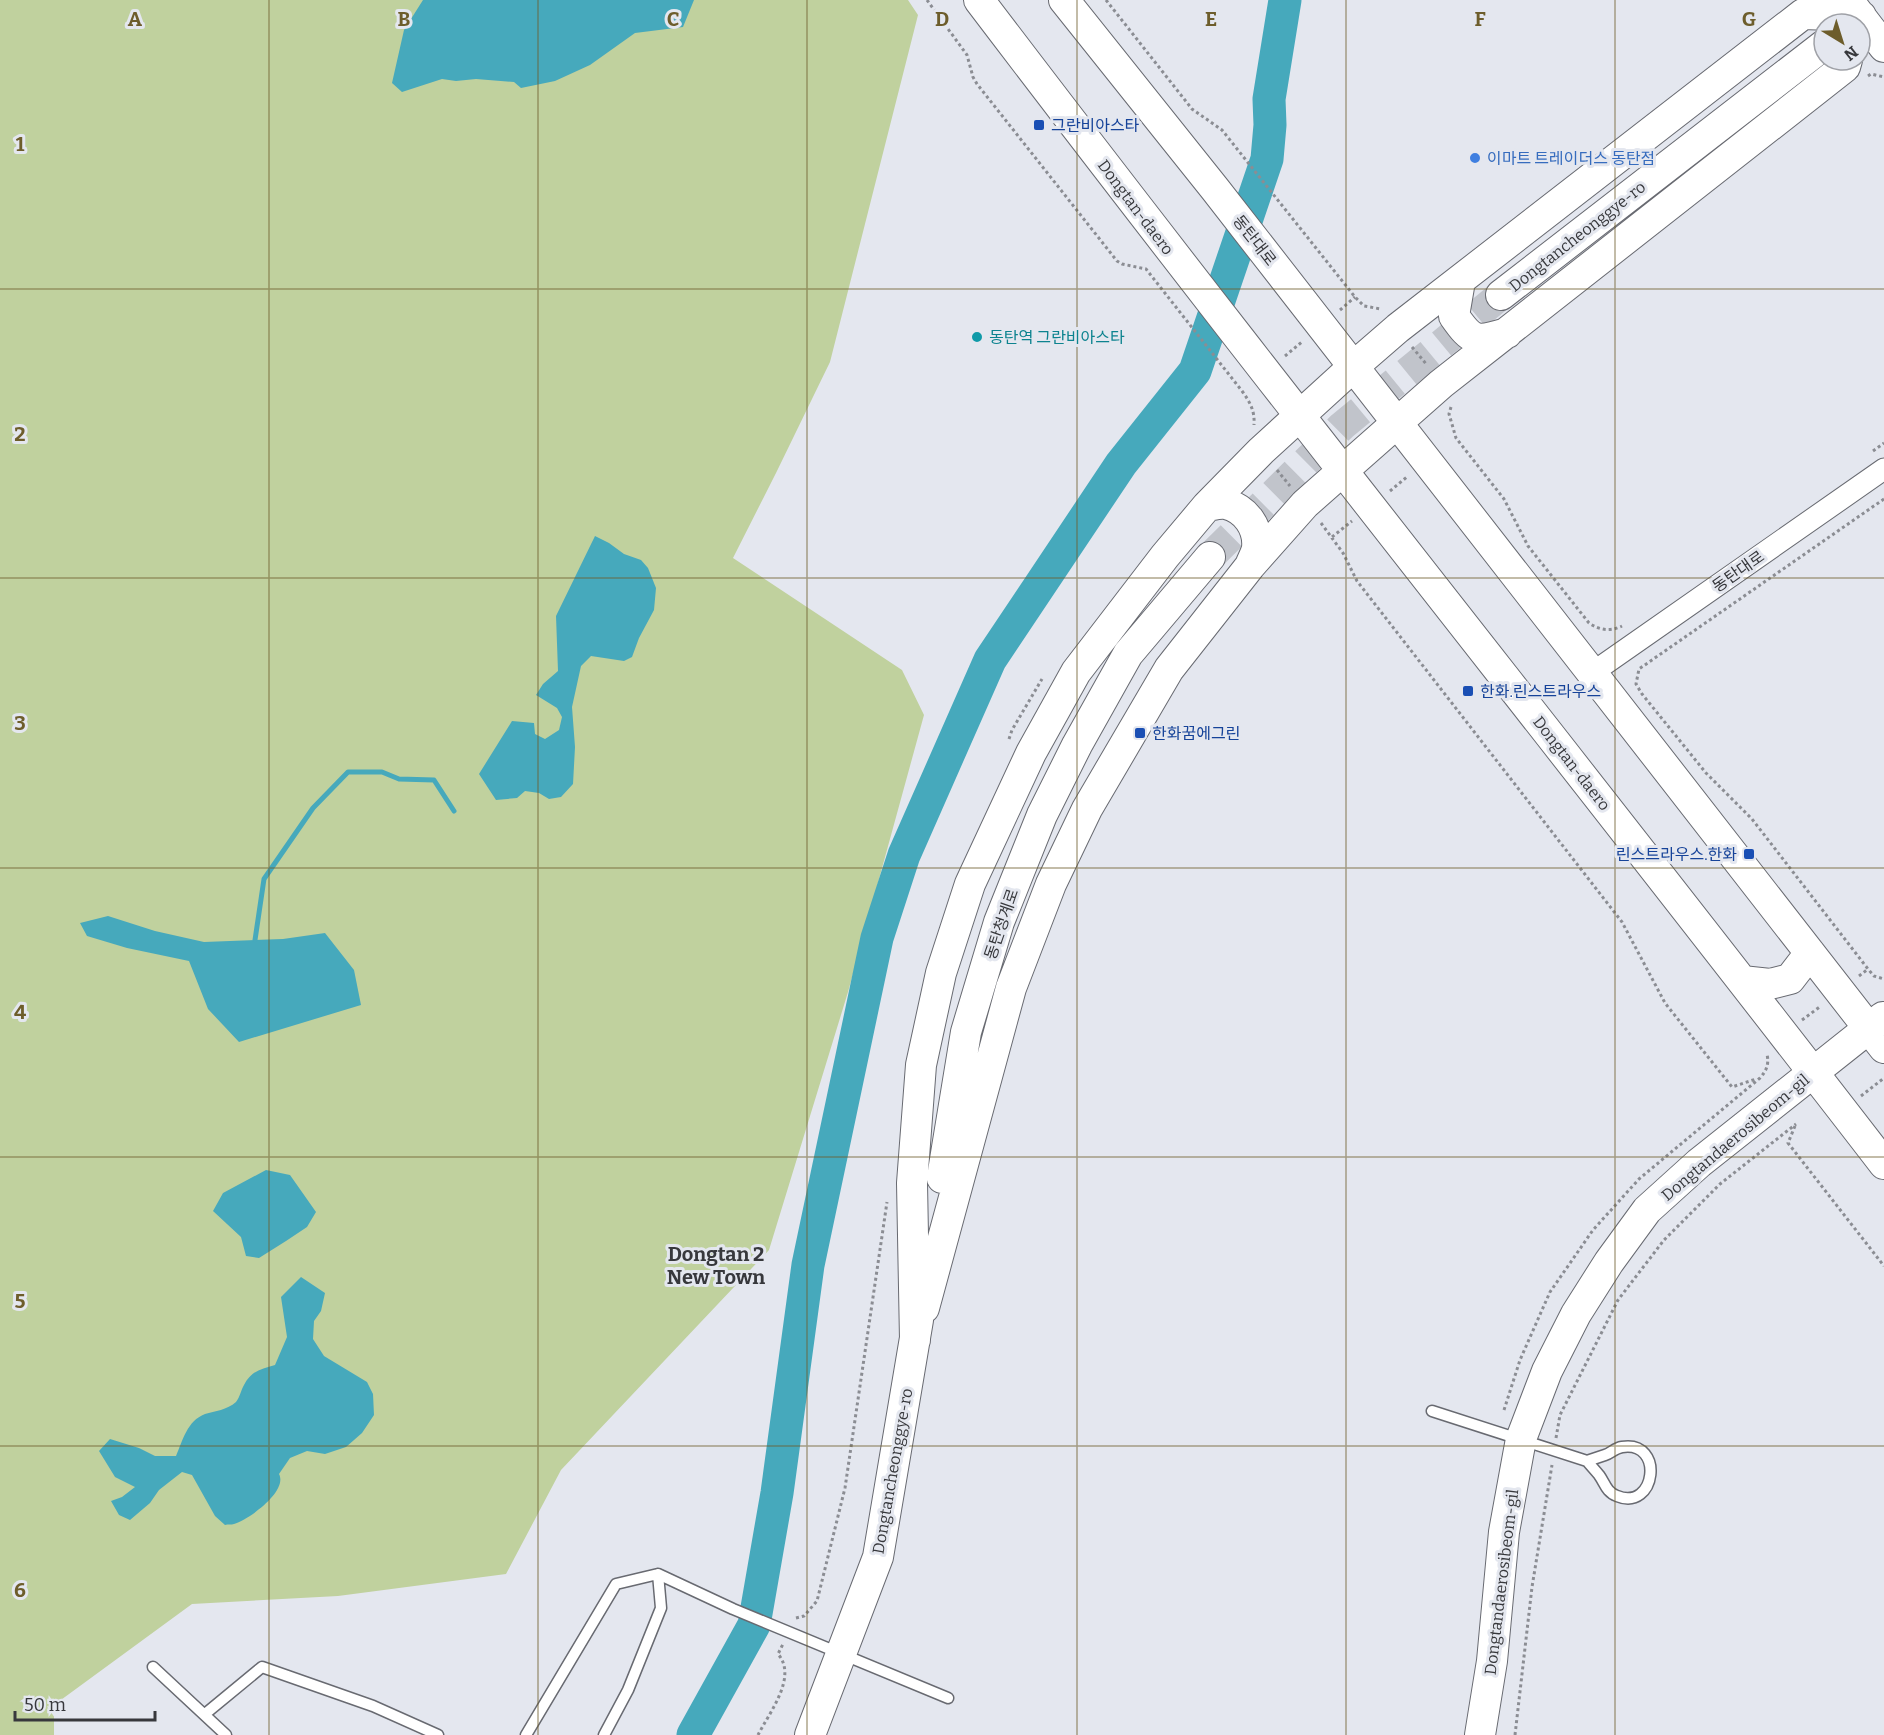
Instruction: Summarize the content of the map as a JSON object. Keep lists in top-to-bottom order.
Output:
{
  "streets": {
    "street": [
      "Dongtan-daero",
      "Dongtancheonggye-ro",
      "동탄대로",
      "동탄청계로",
      "Dongtandaerosibeom-gil"
    ]
  },
  "crossings": [
    ["Dongtan-daero", "Dongtandaerosibeom-gil"],
    ["Dongtancheonggye-ro", "동탄청계로"]
  ],
  "districts": ["Dongtan 2 New Town"],
  "places": {
    "transit": [
      "그란비아스타",
      "한화.린스트라우스",
      "한화꿈에그린",
      "린스트라우스.한화"
    ],
    "other": ["이마트 트레이더스 동탄점", "동탄역 그란비아스타"]
  },
  "scale_bar": "50 m",
  "north": "bottom right",
  "grid": {
    "columns": [
      "A",
      "B",
      "C",
      "D",
      "E",
      "F",
      "G"
    ],
    "rows": [
      "1",
      "2",
      "3",
      "4",
      "5",
      "6"
    ]
  }
}
